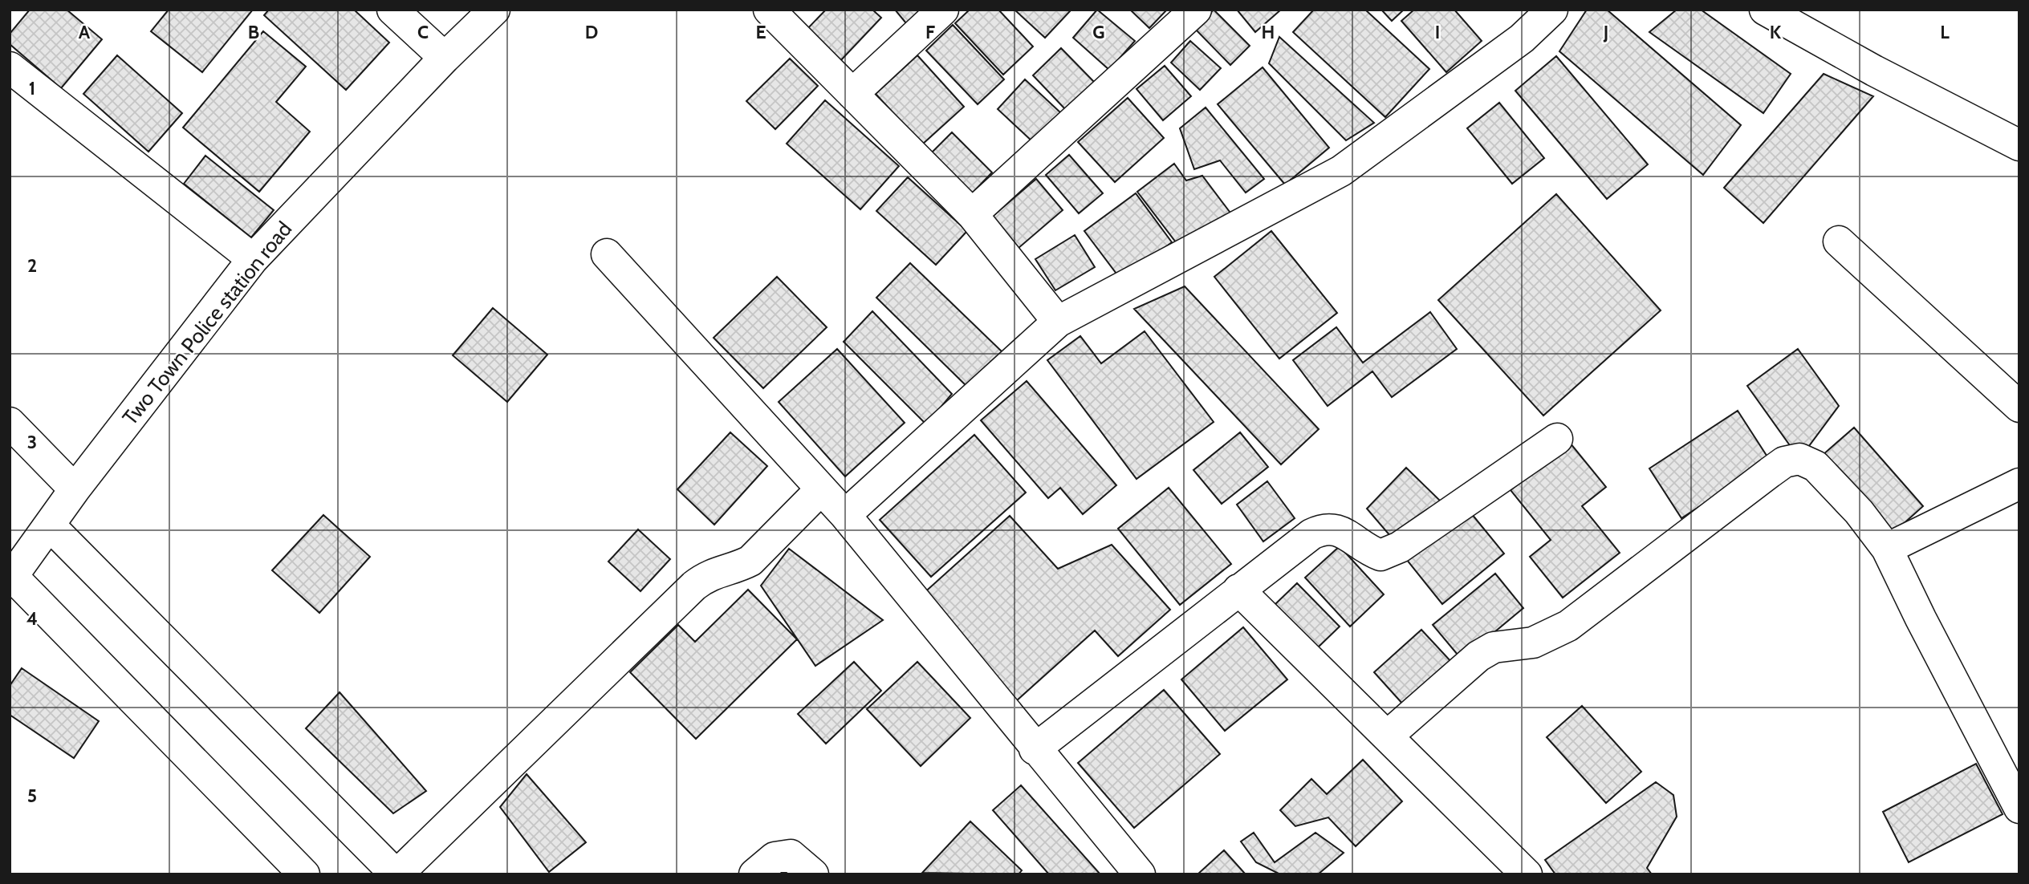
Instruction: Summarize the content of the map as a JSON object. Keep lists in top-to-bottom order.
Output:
{
  "streets": {
    "street": ["Two Town Police station road"]
  },
  "grid": {
    "columns": [
      "A",
      "B",
      "C",
      "D",
      "E",
      "F",
      "G",
      "H",
      "I",
      "J",
      "K",
      "L"
    ],
    "rows": [
      "1",
      "2",
      "3",
      "4",
      "5"
    ]
  }
}
